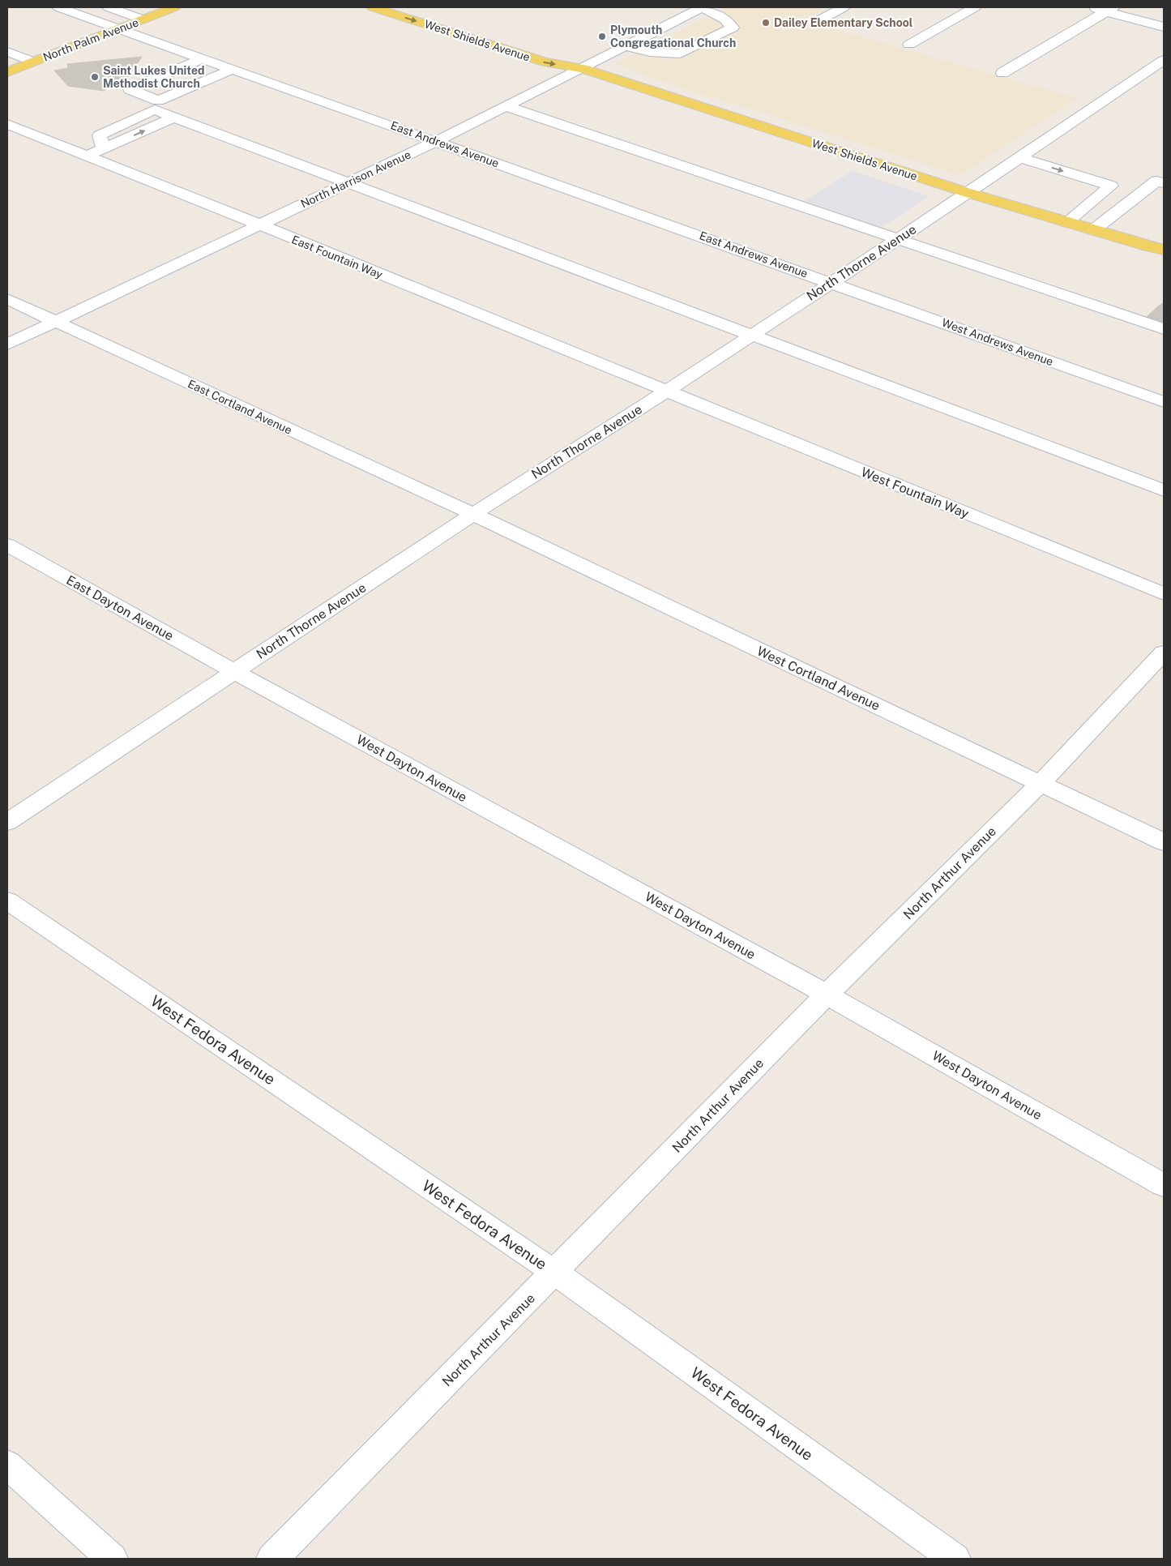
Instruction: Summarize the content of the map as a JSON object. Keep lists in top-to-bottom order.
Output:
{
  "streets": {
    "main road": ["North Palm Avenue", "West Shields Avenue"],
    "street": [
      "East Andrews Avenue",
      "North Harrison Avenue",
      "East Fountain Way",
      "North Thorne Avenue",
      "West Andrews Avenue",
      "East Cortland Avenue",
      "West Fountain Way",
      "East Dayton Avenue",
      "West Cortland Avenue",
      "West Dayton Avenue",
      "North Arthur Avenue",
      "West Fedora Avenue"
    ]
  },
  "crossings": [
    ["North Palm Avenue", "East Andrews Avenue"],
    ["West Shields Avenue", "North Harrison Avenue"],
    ["West Shields Avenue", "North Thorne Avenue"],
    ["East Andrews Avenue", "North Harrison Avenue"],
    ["East Andrews Avenue", "North Thorne Avenue"],
    ["East Andrews Avenue", "West Andrews Avenue"],
    ["North Harrison Avenue", "East Fountain Way"],
    ["North Harrison Avenue", "East Cortland Avenue"],
    ["East Fountain Way", "North Thorne Avenue"],
    ["East Fountain Way", "West Fountain Way"],
    ["North Thorne Avenue", "West Andrews Avenue"],
    ["North Thorne Avenue", "East Cortland Avenue"],
    ["North Thorne Avenue", "West Fountain Way"],
    ["North Thorne Avenue", "East Dayton Avenue"],
    ["North Thorne Avenue", "West Cortland Avenue"],
    ["North Thorne Avenue", "West Dayton Avenue"],
    ["East Cortland Avenue", "West Cortland Avenue"],
    ["East Dayton Avenue", "West Dayton Avenue"],
    ["West Cortland Avenue", "North Arthur Avenue"],
    ["West Dayton Avenue", "North Arthur Avenue"],
    ["North Arthur Avenue", "West Fedora Avenue"]
  ],
  "places": ["Dailey Elementary School", "Plymouth Congregational Church", "Saint Lukes United Methodist Church"]
}
